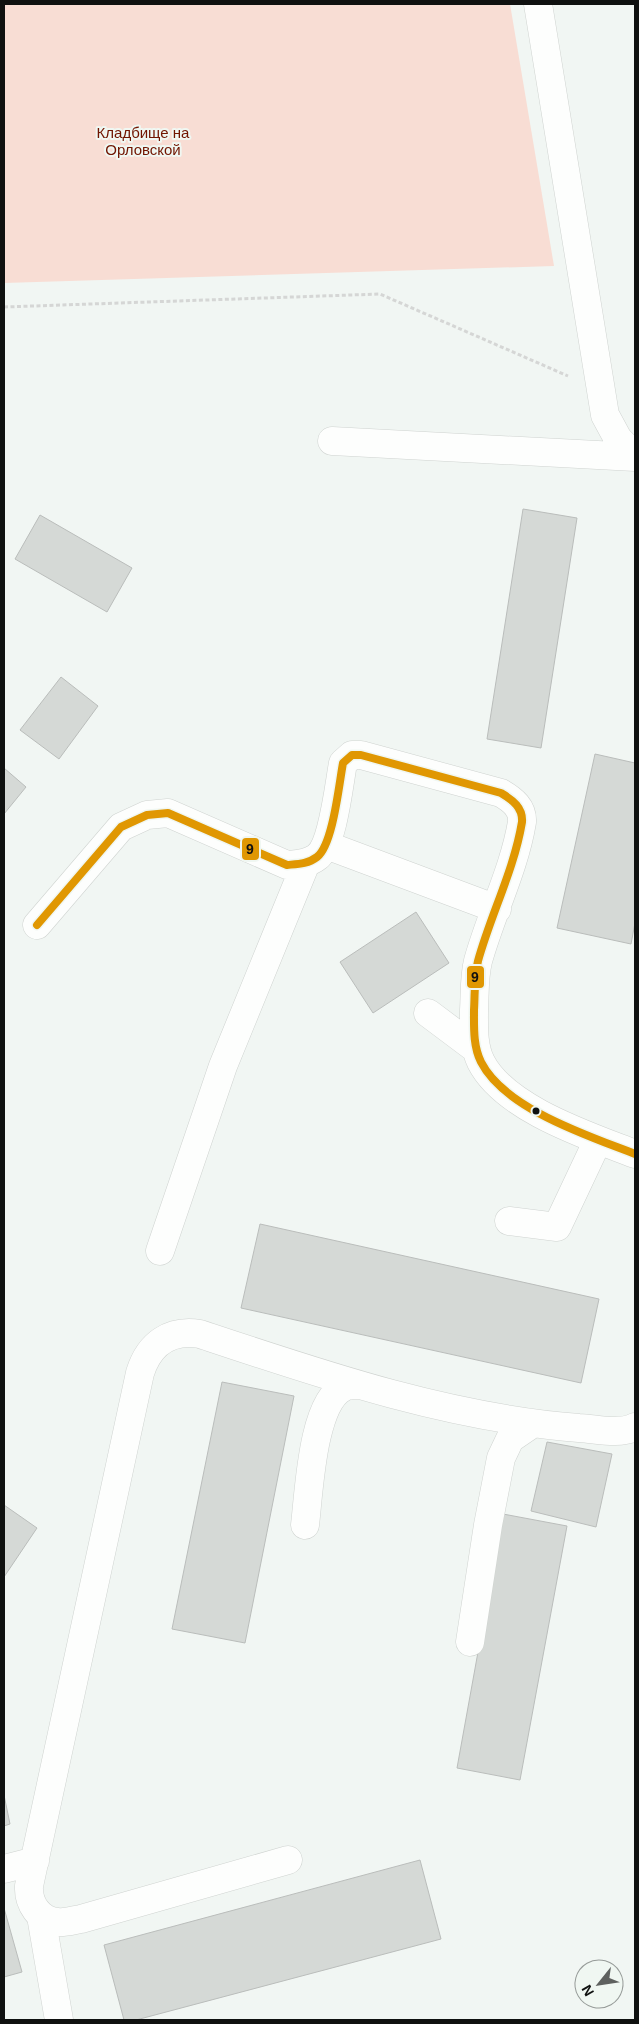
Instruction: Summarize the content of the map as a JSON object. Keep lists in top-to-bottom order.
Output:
{
  "parks": ["Кладбище на Орловской"],
  "lines": ["transit line 9"],
  "north": "bottom left"
}
